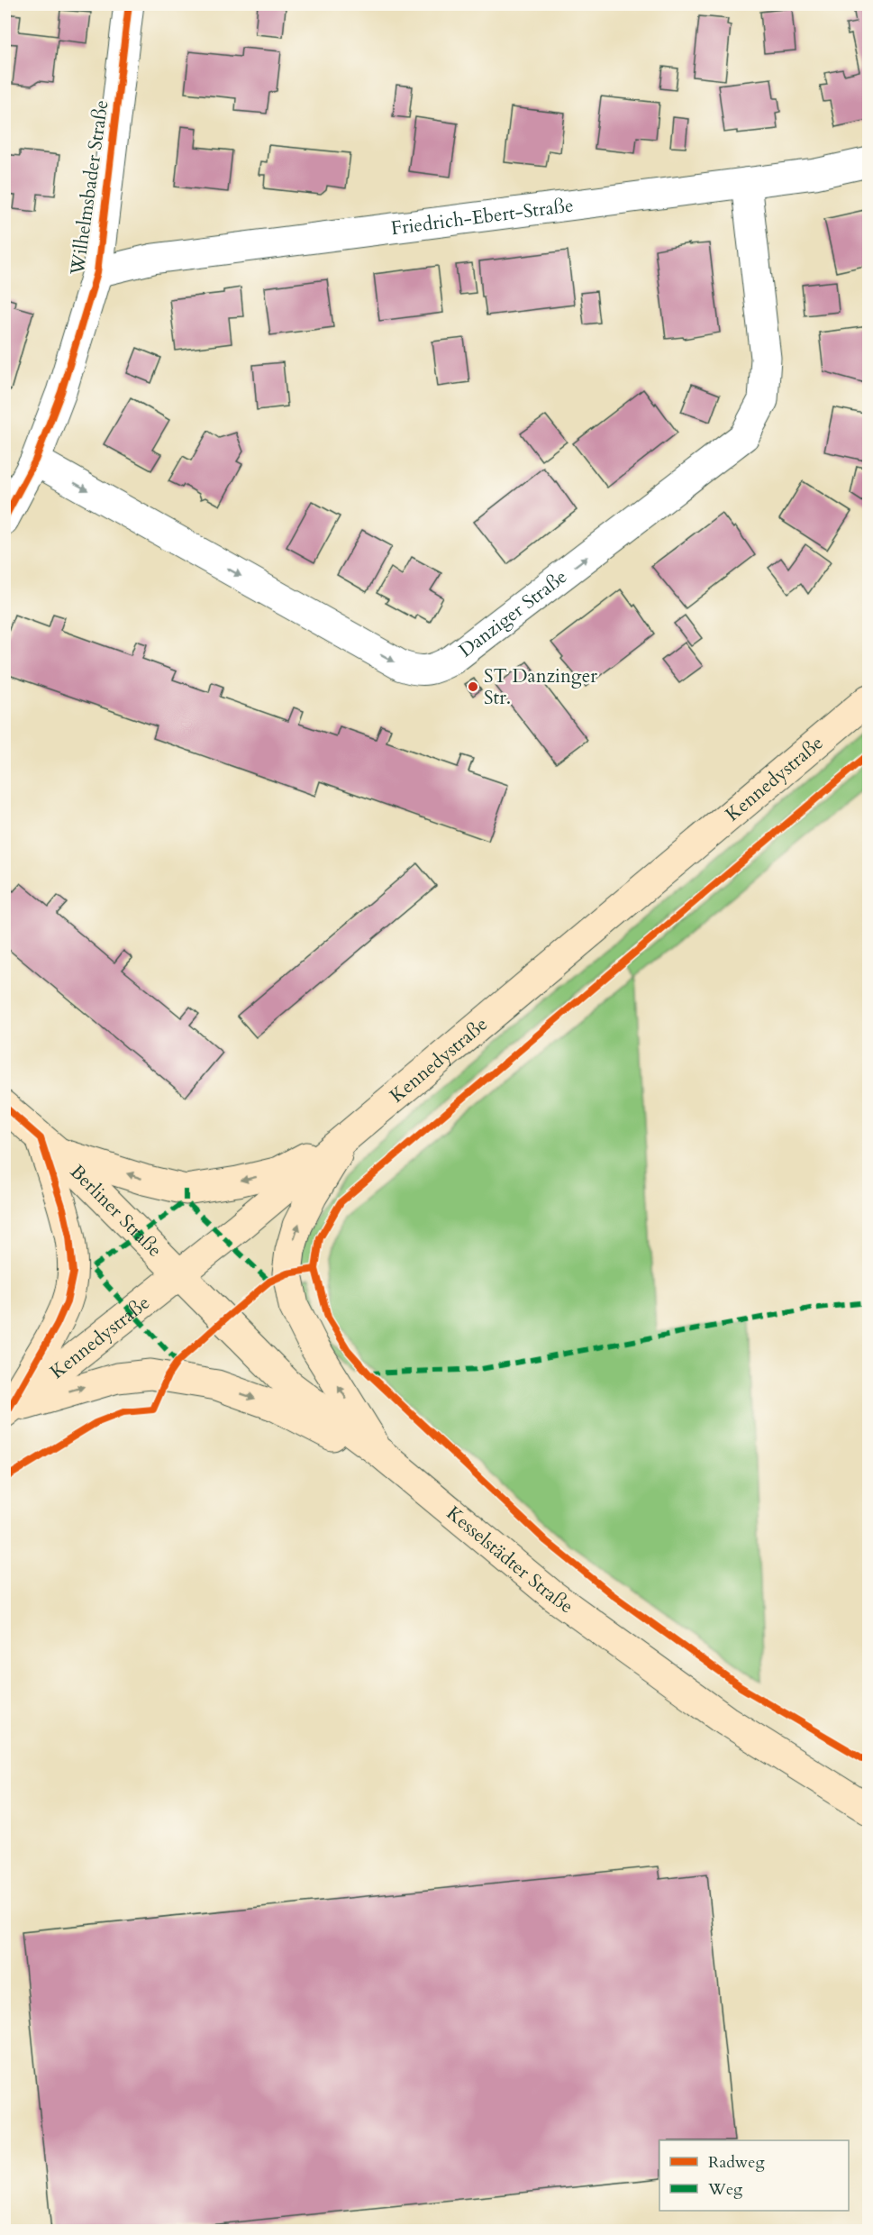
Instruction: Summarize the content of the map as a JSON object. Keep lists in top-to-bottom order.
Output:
{
  "streets": {
    "main road": ["Kennedystraße", "Berliner Straße", "Kesselstädter Straße"],
    "street": ["Wilhelmsbader Straße", "Friedrich-Ebert-Straße", "Danziger Straße"]
  },
  "crossings": [
    ["Wilhelmsbader Straße", "Friedrich-Ebert-Straße"],
    ["Wilhelmsbader Straße", "Danziger Straße"],
    ["Friedrich-Ebert-Straße", "Danziger Straße"],
    ["Kennedystraße", "Berliner Straße"],
    ["Kennedystraße", "Kesselstädter Straße"],
    ["Berliner Straße", "Kesselstädter Straße"]
  ],
  "places": ["ST Danzinger Str."],
  "legend": ["Radweg", "Weg"]
}
